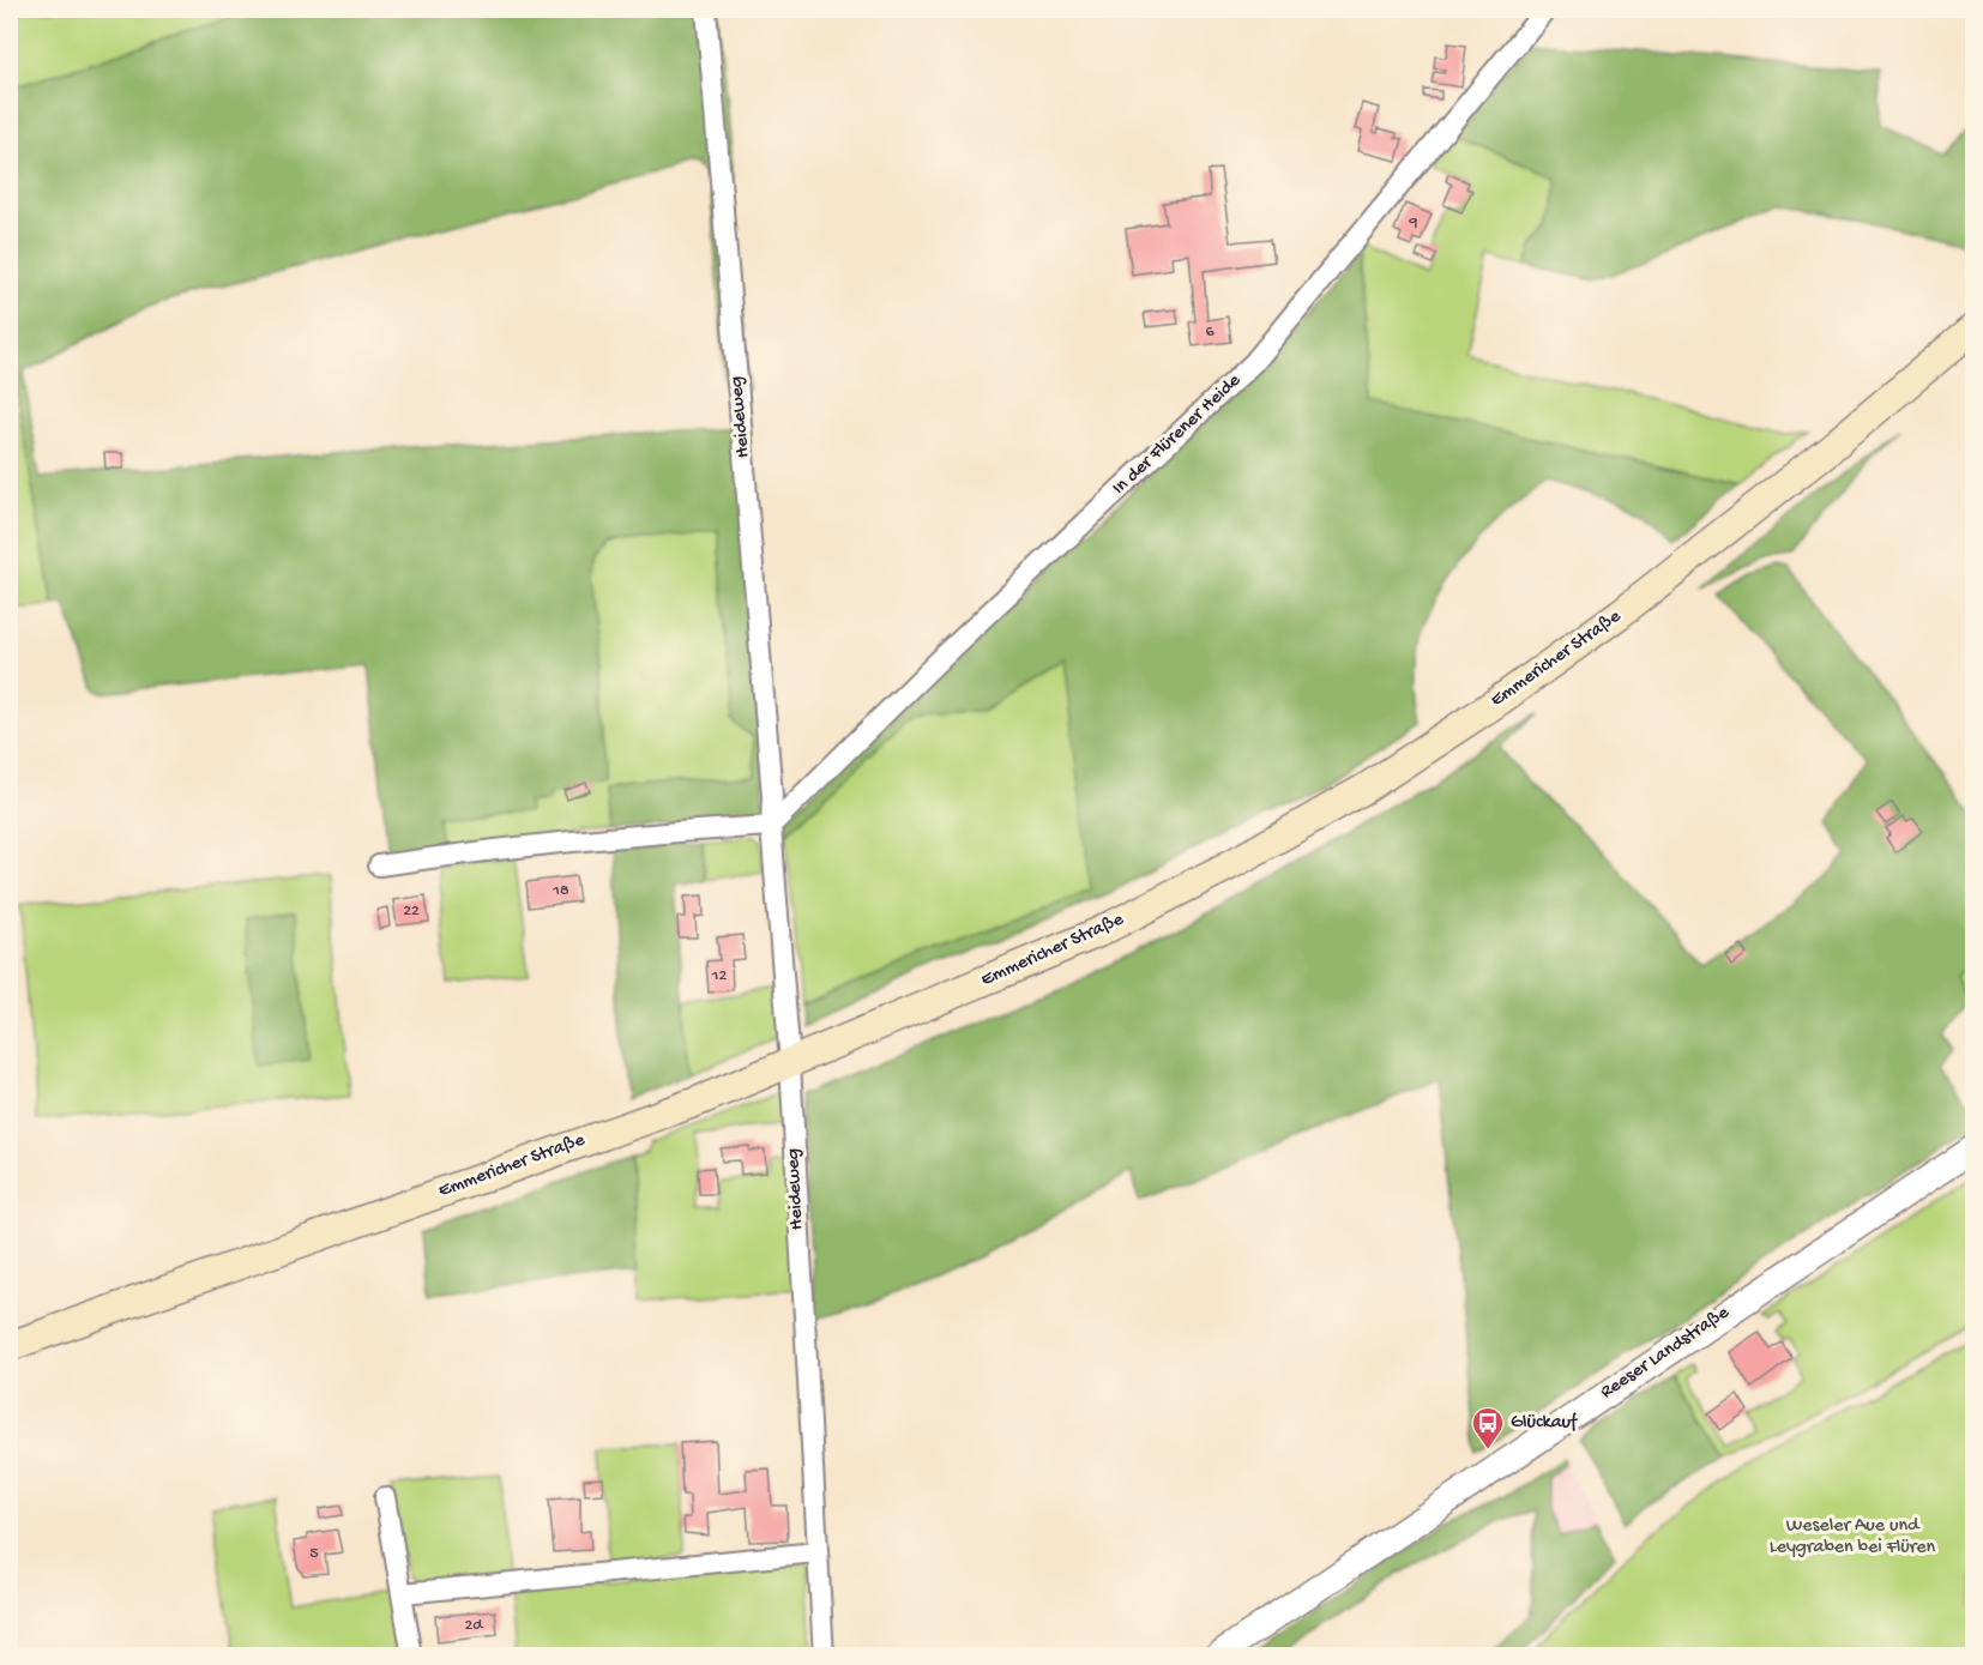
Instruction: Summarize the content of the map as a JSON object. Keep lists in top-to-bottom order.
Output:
{
  "streets": {
    "main road": ["Emmericher Straße"],
    "street": ["Heideweg", "In der Flürener Heide", "Reeser Landstraße"]
  },
  "crossings": [
    ["Heideweg", "In der Flürener Heide"],
    ["Heideweg", "Emmericher Straße"]
  ],
  "parks": ["Weseler Aue und Leygraben bei Flüren"],
  "places": {
    "bus stop": ["Glückauf"]
  },
  "house_numbers": [
    "9",
    "6",
    "18",
    "22",
    "12",
    "5",
    "2d"
  ]
}
